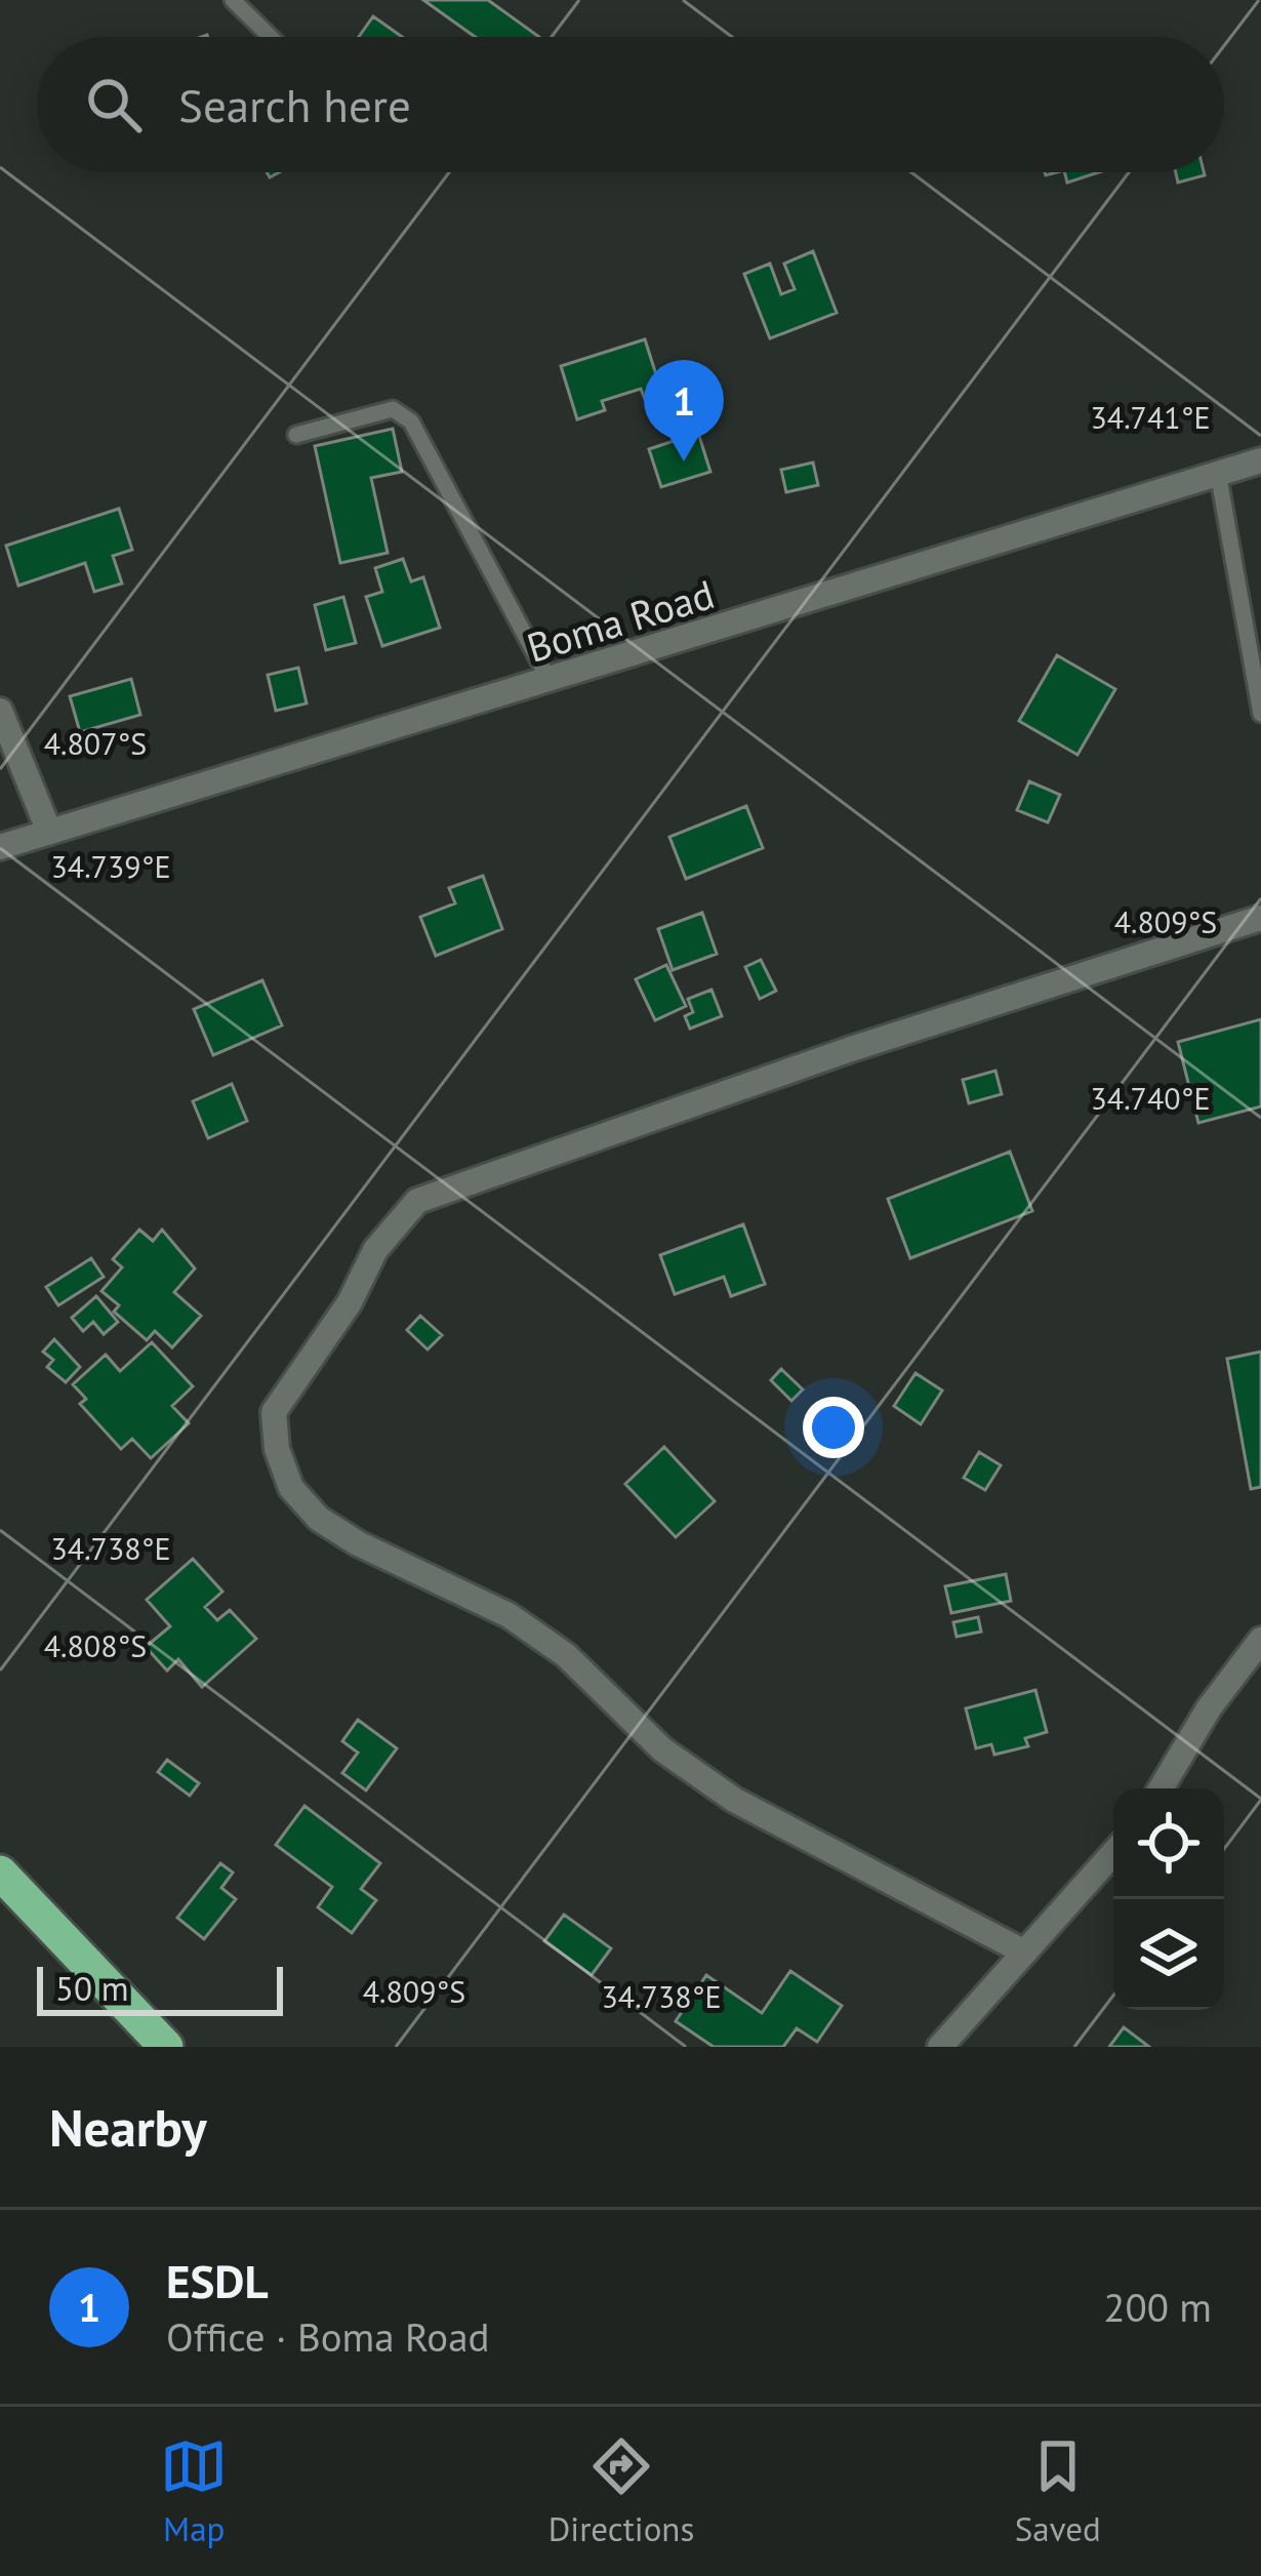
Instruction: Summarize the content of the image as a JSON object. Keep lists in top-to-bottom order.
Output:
{
  "streets": {
    "street": ["Boma Road"]
  },
  "scale_bar": "50 m",
  "page": {
    "search": "Search here",
    "pins": "1",
    "scale": "50 m",
    "heading": "Nearby",
    "list": [
      {
        "mark": "1",
        "name": "ESDL",
        "note": "Office · Boma Road",
        "value": "200 m"
      }
    ],
    "nav": ["Map", "Directions", "Saved"]
  },
  "coordinates": [
    "34.741°E",
    "4.807°S",
    "34.739°E",
    "4.809°S",
    "34.740°E",
    "34.738°E",
    "4.808°S"
  ]
}
